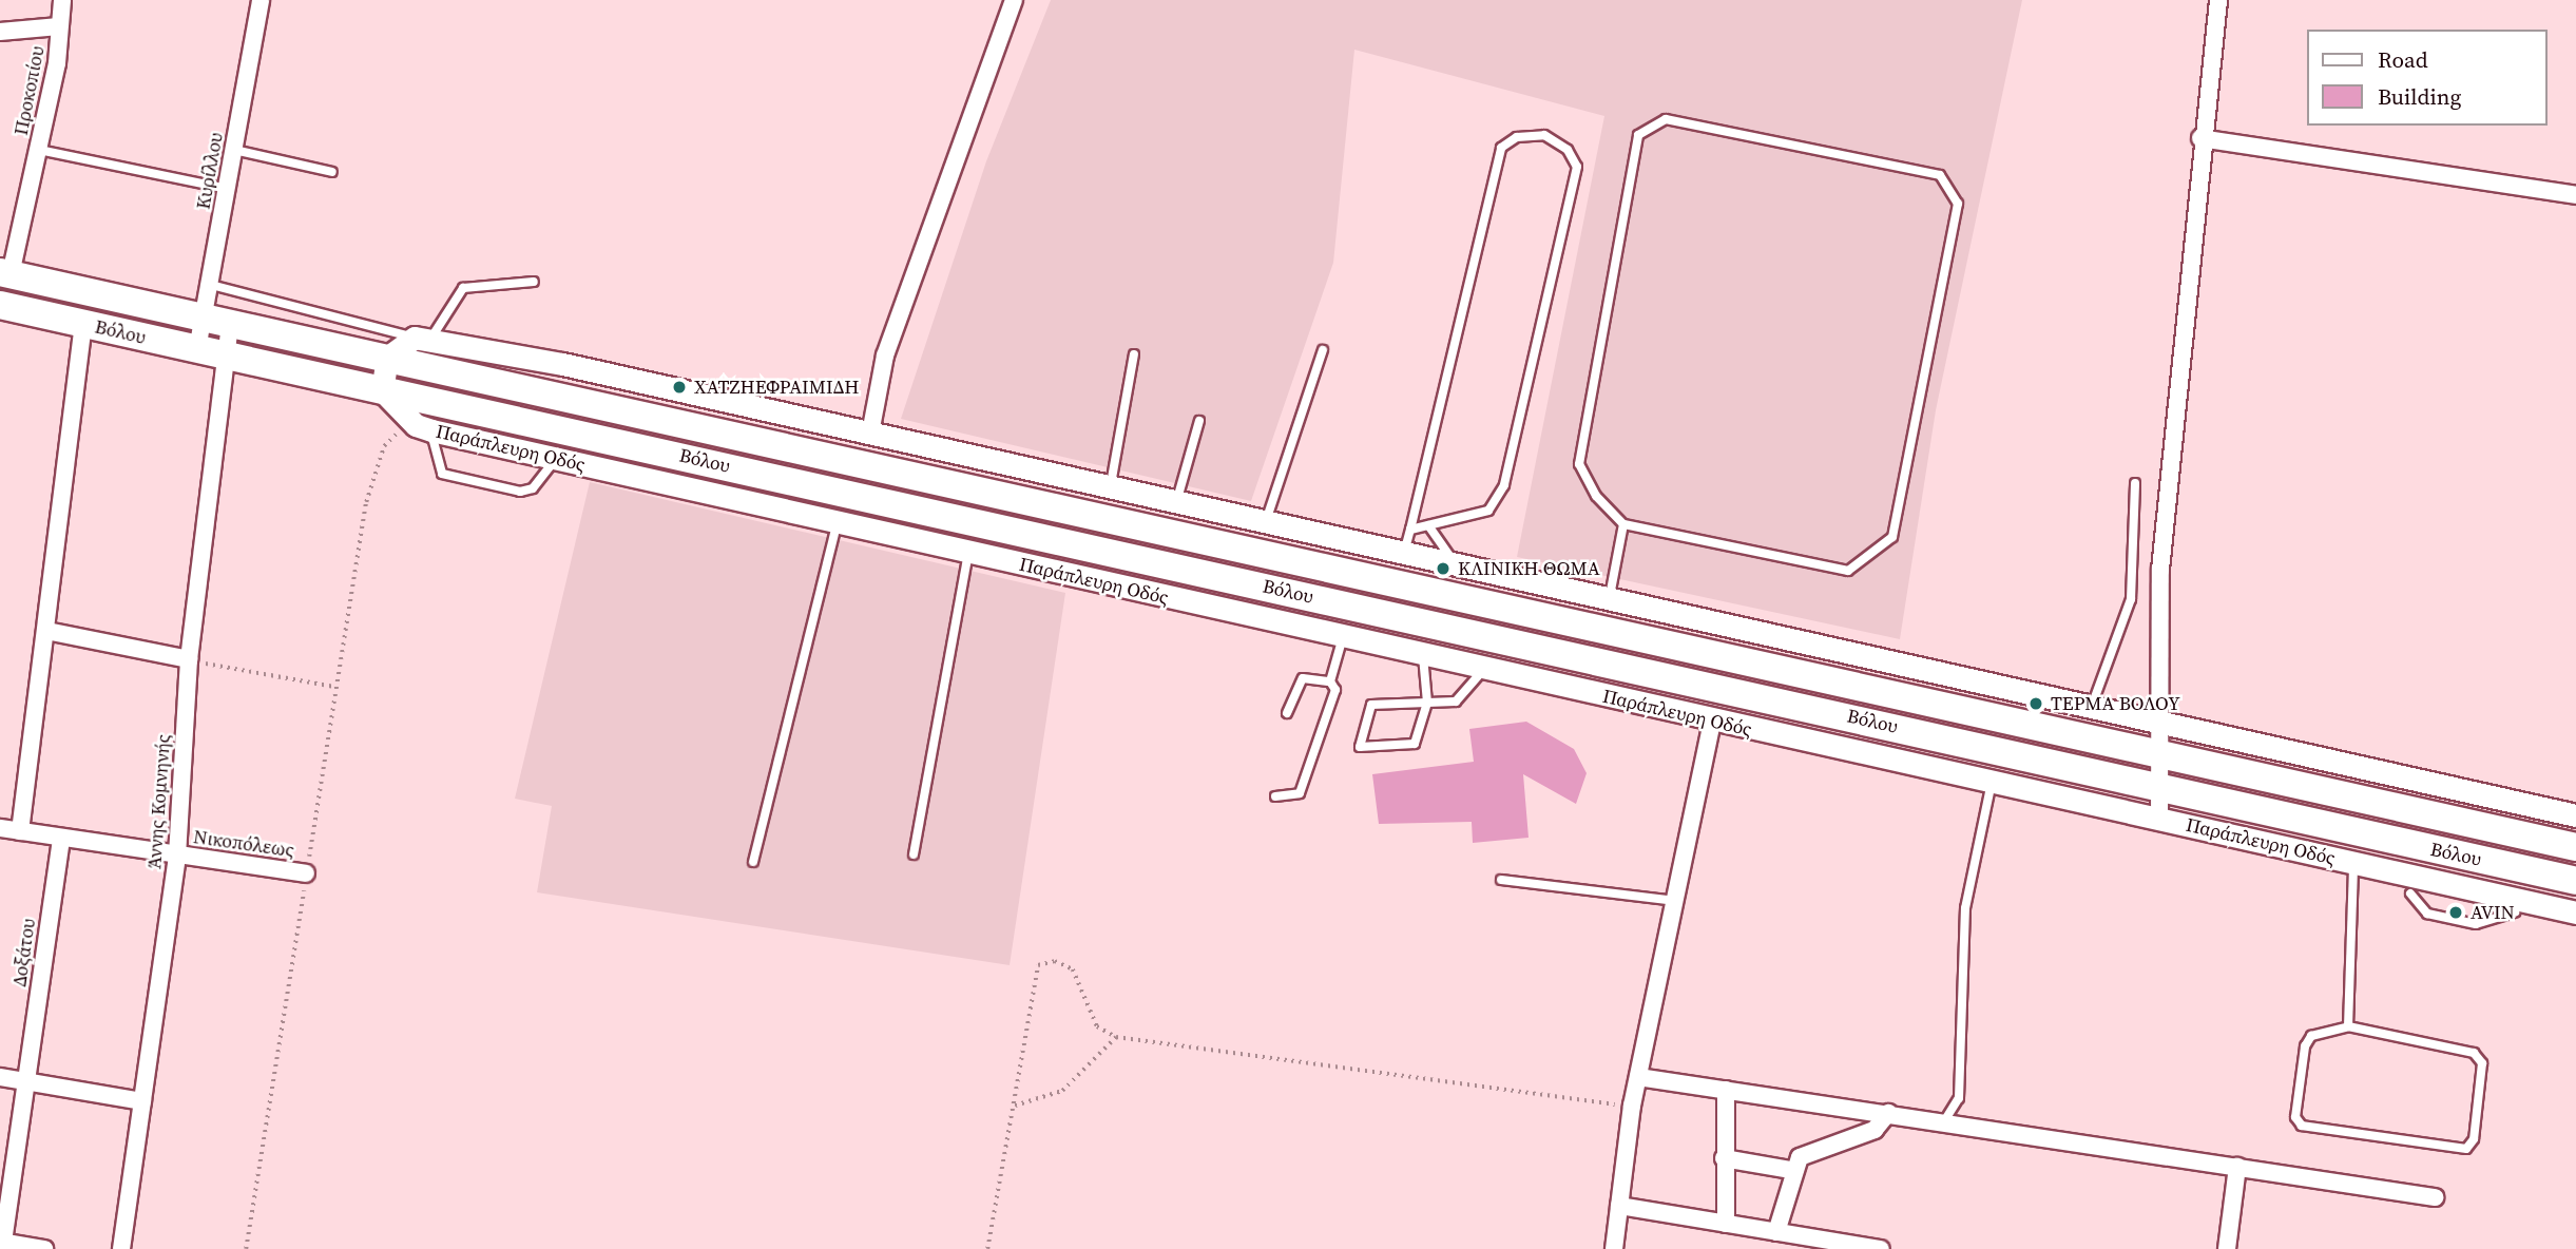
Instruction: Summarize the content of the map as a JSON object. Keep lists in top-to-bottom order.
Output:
{
  "streets": {
    "main road": ["Βόλου"],
    "street": [
      "Προκοπίου",
      "Κυρίλλου",
      "Παράπλευρη Οδός",
      "Άννης Κομνηνής",
      "Νικοπόλεως",
      "Δοξάτου"
    ]
  },
  "crossings": [
    ["Προκοπίου", "Βόλου"],
    ["Κυρίλλου", "Βόλου"],
    ["Κυρίλλου", "Άννης Κομνηνής"],
    ["Βόλου", "Παράπλευρη Οδός"],
    ["Βόλου", "Άννης Κομνηνής"],
    ["Άννης Κομνηνής", "Νικοπόλεως"],
    ["Νικοπόλεως", "Δοξάτου"]
  ],
  "places": [
    "ΧΑΤΖΗΕΦΡΑΙΜΙΔΗ",
    "ΚΛΙΝΙΚΗ ΘΩΜΑ",
    "ΤΕΡΜΑ ΒΟΛΟΥ",
    "AVIN"
  ],
  "legend": ["Road", "Building"]
}
